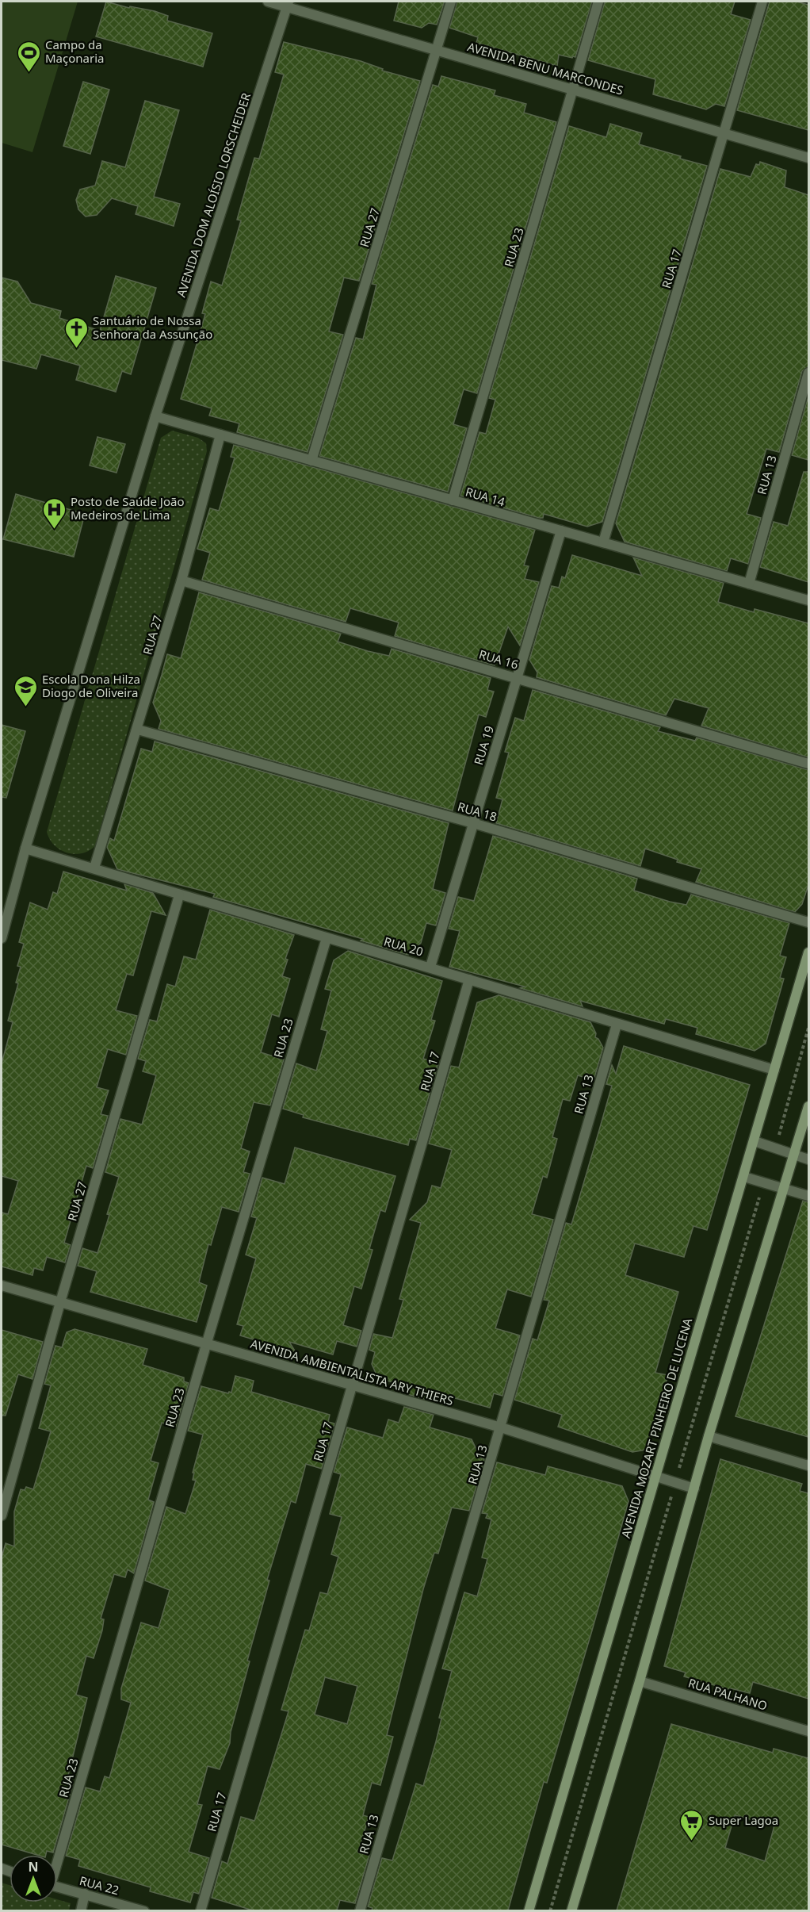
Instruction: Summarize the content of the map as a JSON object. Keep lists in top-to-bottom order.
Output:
{
  "streets": {
    "main road": ["AVENIDA MOZART PINHEIRO DE LUCENA"],
    "street": [
      "AVENIDA BENU MARCONDES",
      "AVENIDA DOM ALOÍSIO LORSCHEIDER",
      "RUA 27",
      "RUA 23",
      "RUA 17",
      "RUA 13",
      "RUA 14",
      "RUA 16",
      "RUA 19",
      "RUA 18",
      "RUA 20",
      "AVENIDA AMBIENTALISTA ARY THIERS",
      "RUA PALHANO",
      "RUA 22"
    ]
  },
  "crossings": [
    ["AVENIDA BENU MARCONDES", "AVENIDA DOM ALOÍSIO LORSCHEIDER"],
    ["AVENIDA BENU MARCONDES", "RUA 27"],
    ["AVENIDA BENU MARCONDES", "RUA 23"],
    ["AVENIDA BENU MARCONDES", "RUA 17"],
    ["AVENIDA DOM ALOÍSIO LORSCHEIDER", "RUA 14"],
    ["AVENIDA DOM ALOÍSIO LORSCHEIDER", "RUA 20"],
    ["RUA 27", "RUA 14"],
    ["RUA 27", "RUA 16"],
    ["RUA 27", "RUA 18"],
    ["RUA 27", "RUA 20"],
    ["RUA 27", "AVENIDA AMBIENTALISTA ARY THIERS"],
    ["RUA 23", "RUA 14"],
    ["RUA 23", "RUA 20"],
    ["RUA 23", "AVENIDA AMBIENTALISTA ARY THIERS"],
    ["RUA 17", "RUA 14"],
    ["RUA 17", "RUA 20"],
    ["RUA 17", "AVENIDA AMBIENTALISTA ARY THIERS"],
    ["RUA 13", "RUA 14"],
    ["RUA 13", "RUA 20"],
    ["RUA 13", "AVENIDA AMBIENTALISTA ARY THIERS"],
    ["RUA 14", "RUA 19"],
    ["RUA 16", "RUA 19"],
    ["RUA 19", "RUA 18"],
    ["RUA 19", "RUA 20"],
    ["RUA 20", "AVENIDA MOZART PINHEIRO DE LUCENA"],
    ["AVENIDA AMBIENTALISTA ARY THIERS", "AVENIDA MOZART PINHEIRO DE LUCENA"]
  ],
  "places": {
    "sports": ["Campo da Maçonaria"],
    "church": ["Santuário de Nossa Senhora da Assunção"],
    "hospital": ["Posto de Saúde João Medeiros de Lima"],
    "school or university": ["Escola Dona Hilza Diogo de Oliveira"],
    "supermarket": ["Super Lagoa"]
  },
  "north": "top"
}
